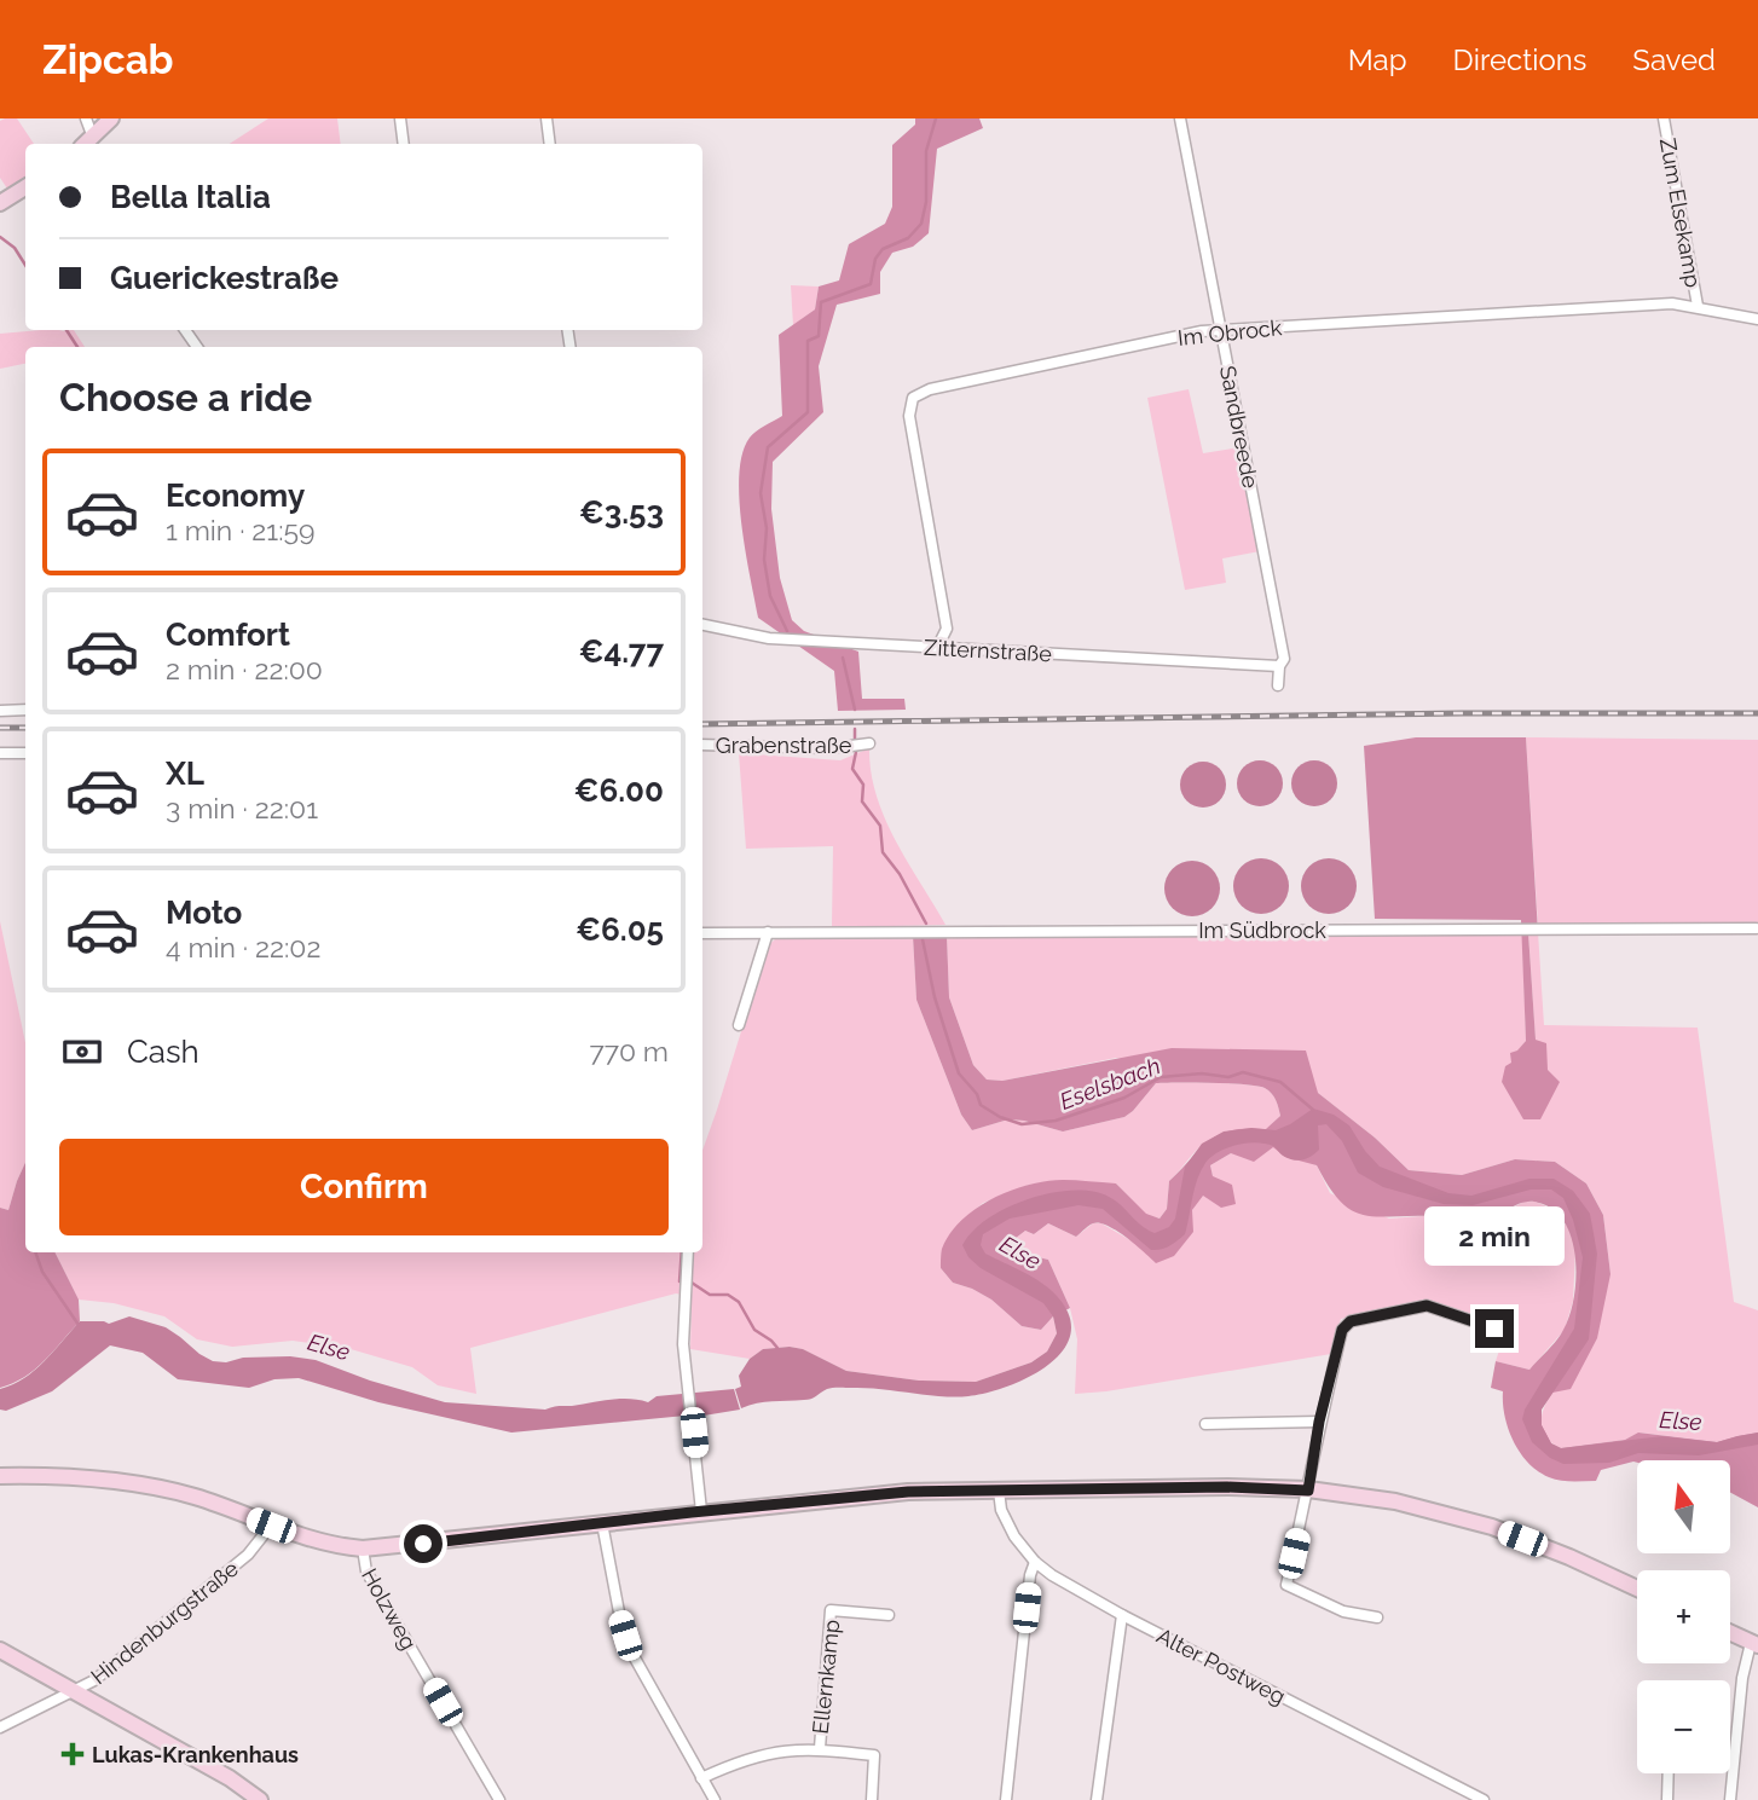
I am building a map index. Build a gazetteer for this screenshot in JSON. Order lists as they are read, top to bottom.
{
  "streets": {
    "street": [
      "Zum Elsekamp",
      "Im Obrock",
      "Sandbreede",
      "Zitternstraße",
      "Grabenstraße",
      "Im Südbrock",
      "Holzweg",
      "Hindenburgstraße",
      "Alter Postweg",
      "Ellernkamp"
    ]
  },
  "crossings": [
    ["Zum Elsekamp", "Im Obrock"],
    ["Im Obrock", "Sandbreede"],
    ["Im Obrock", "Zitternstraße"],
    ["Sandbreede", "Zitternstraße"]
  ],
  "water": ["Eselsbach", "Else"],
  "places": {
    "health": ["Lukas-Krankenhaus"]
  },
  "north": "top",
  "page": {
    "header": "Zipcab",
    "nav": ["Map", "Directions", "Saved"],
    "banner": ["Bella Italia", "Guerickestraße"],
    "heading": "Choose a ride",
    "list": [
      {
        "name": "Economy",
        "note": "1 min · 21:59",
        "value": "€3.53"
      },
      {
        "name": "Comfort",
        "note": "2 min · 22:00",
        "value": "€4.77"
      },
      {
        "name": "XL",
        "note": "3 min · 22:01",
        "value": "€6.00"
      },
      {
        "name": "Moto",
        "note": "4 min · 22:02",
        "value": "€6.05"
      }
    ],
    "pay": ["Cash", "770 m"],
    "buttons": "Confirm",
    "bubble": "2 min",
    "map_buttons": ["+", "−"]
  }
}
